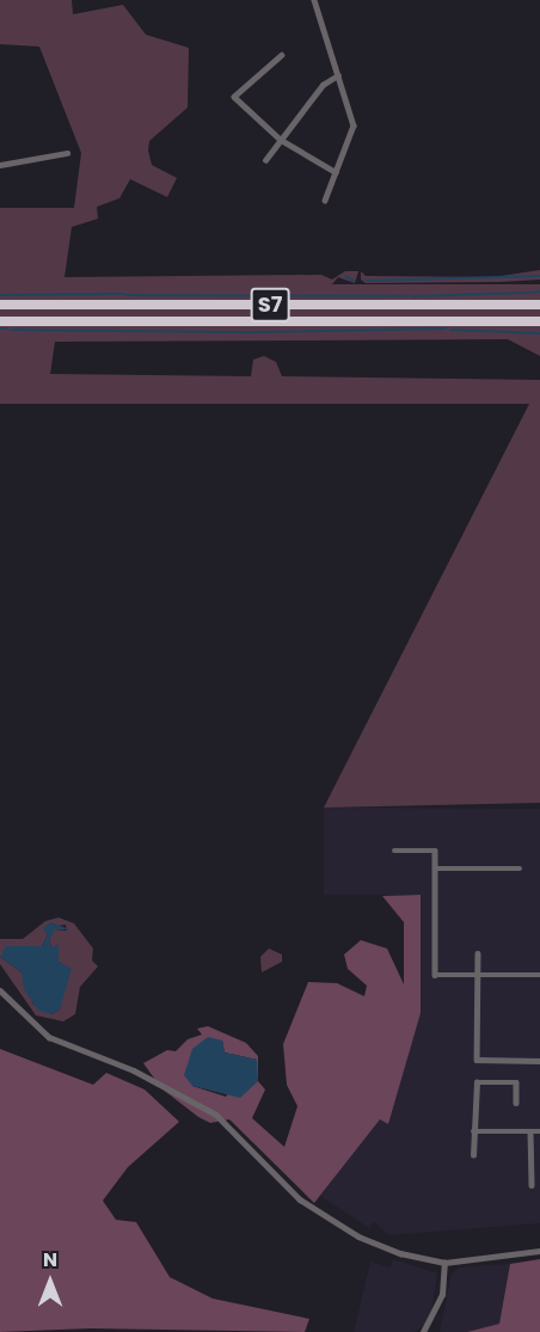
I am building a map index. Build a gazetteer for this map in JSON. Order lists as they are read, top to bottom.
{
  "streets": {
    "highway": ["S7"]
  },
  "north": "top"
}
